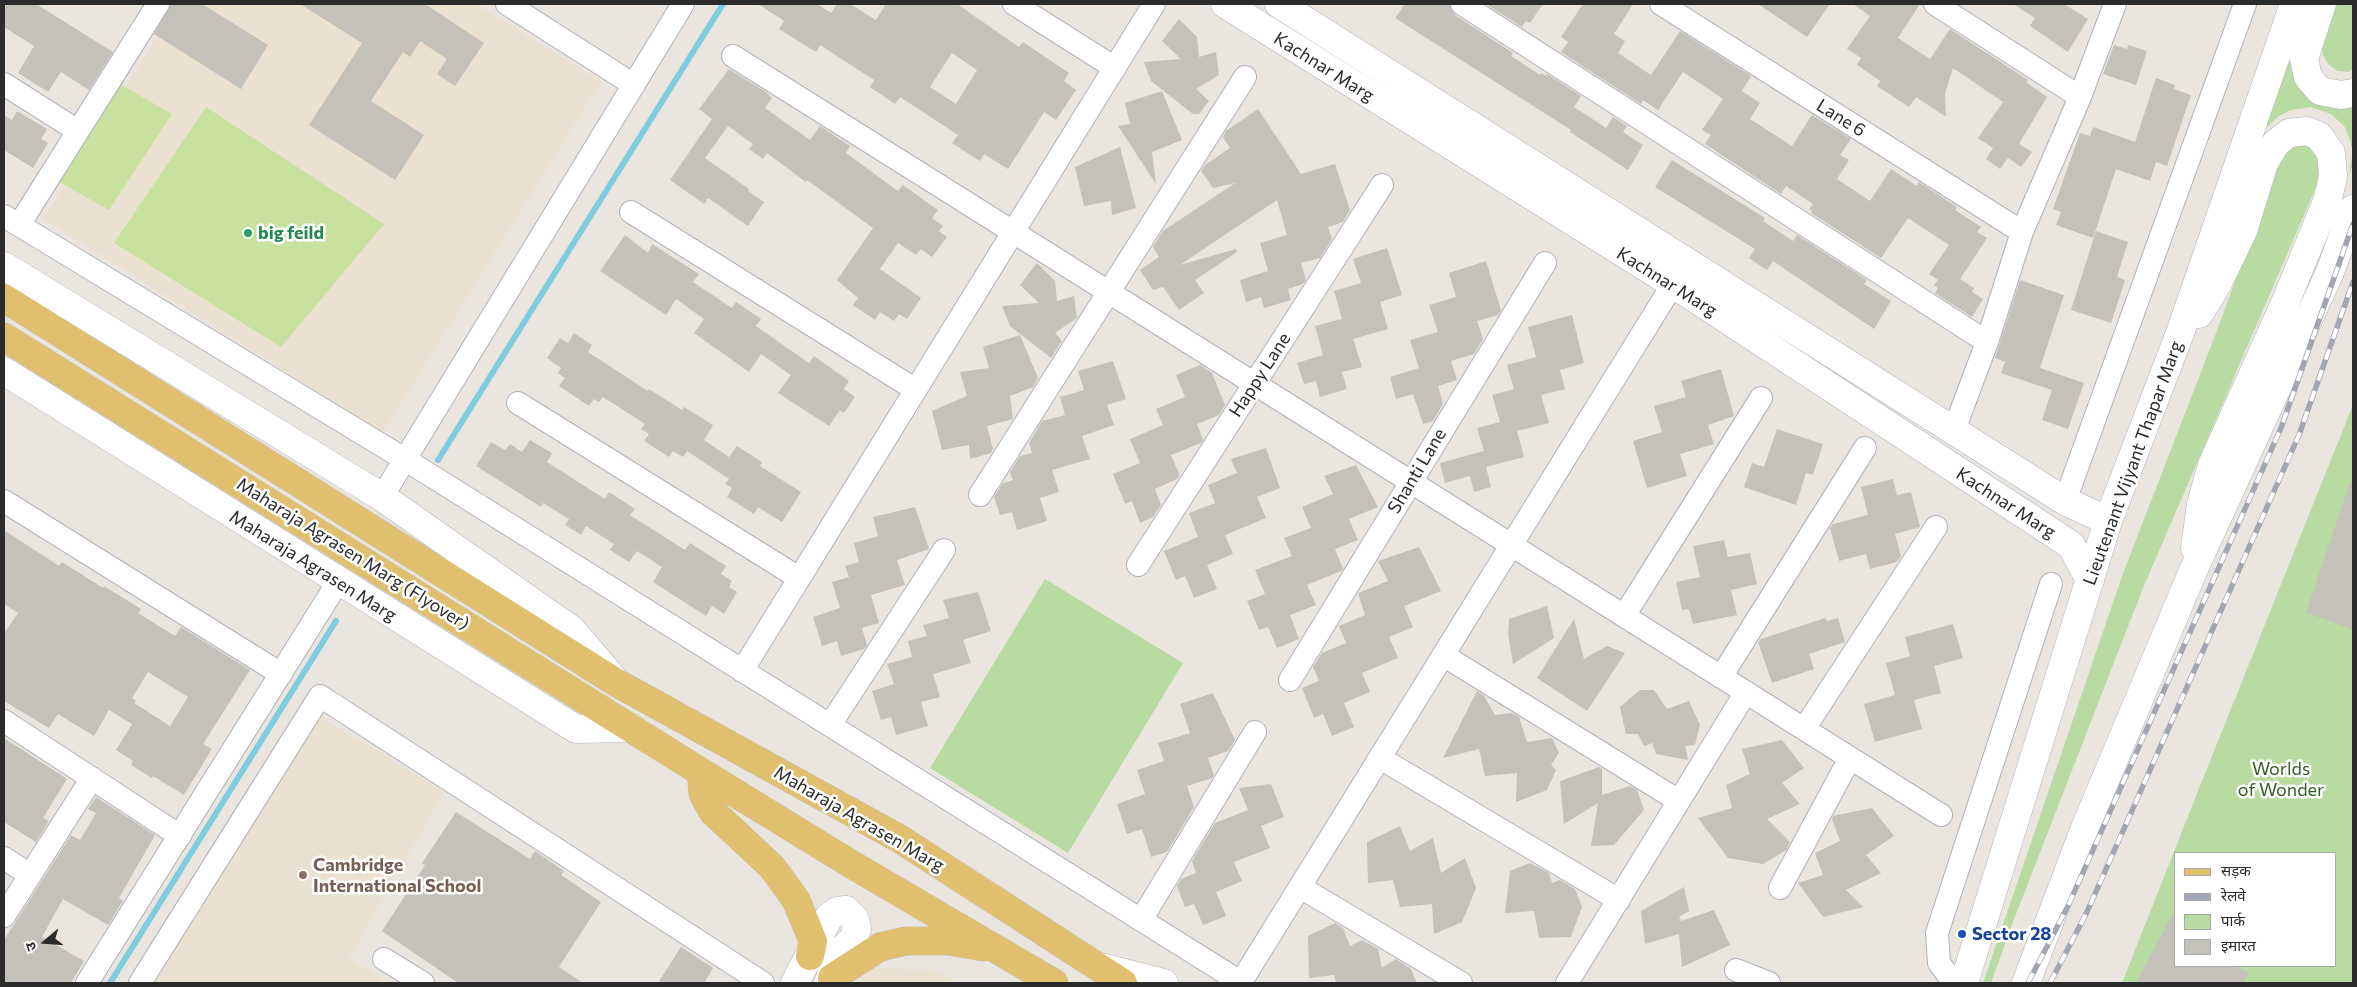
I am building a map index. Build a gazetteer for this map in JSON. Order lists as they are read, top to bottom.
{
  "streets": {
    "main road": [
      "Kachnar Marg",
      "Lieutenant Vijyant Thapar Marg",
      "Maharaja Agrasen Marg (Flyover)",
      "Maharaja Agrasen Marg"
    ],
    "street": ["Lane 6", "Happy Lane", "Shanti Lane"]
  },
  "crossings": [
    ["Kachnar Marg", "Lieutenant Vijyant Thapar Marg"],
    ["Maharaja Agrasen Marg (Flyover)", "Maharaja Agrasen Marg"]
  ],
  "parks": ["Worlds of Wonder"],
  "places": ["big feild", "Cambridge International School", "Sector 28"],
  "legend": [
    "सड़क",
    "रेलवे",
    "पार्क",
    "इमारत"
  ],
  "north": "left"
}
